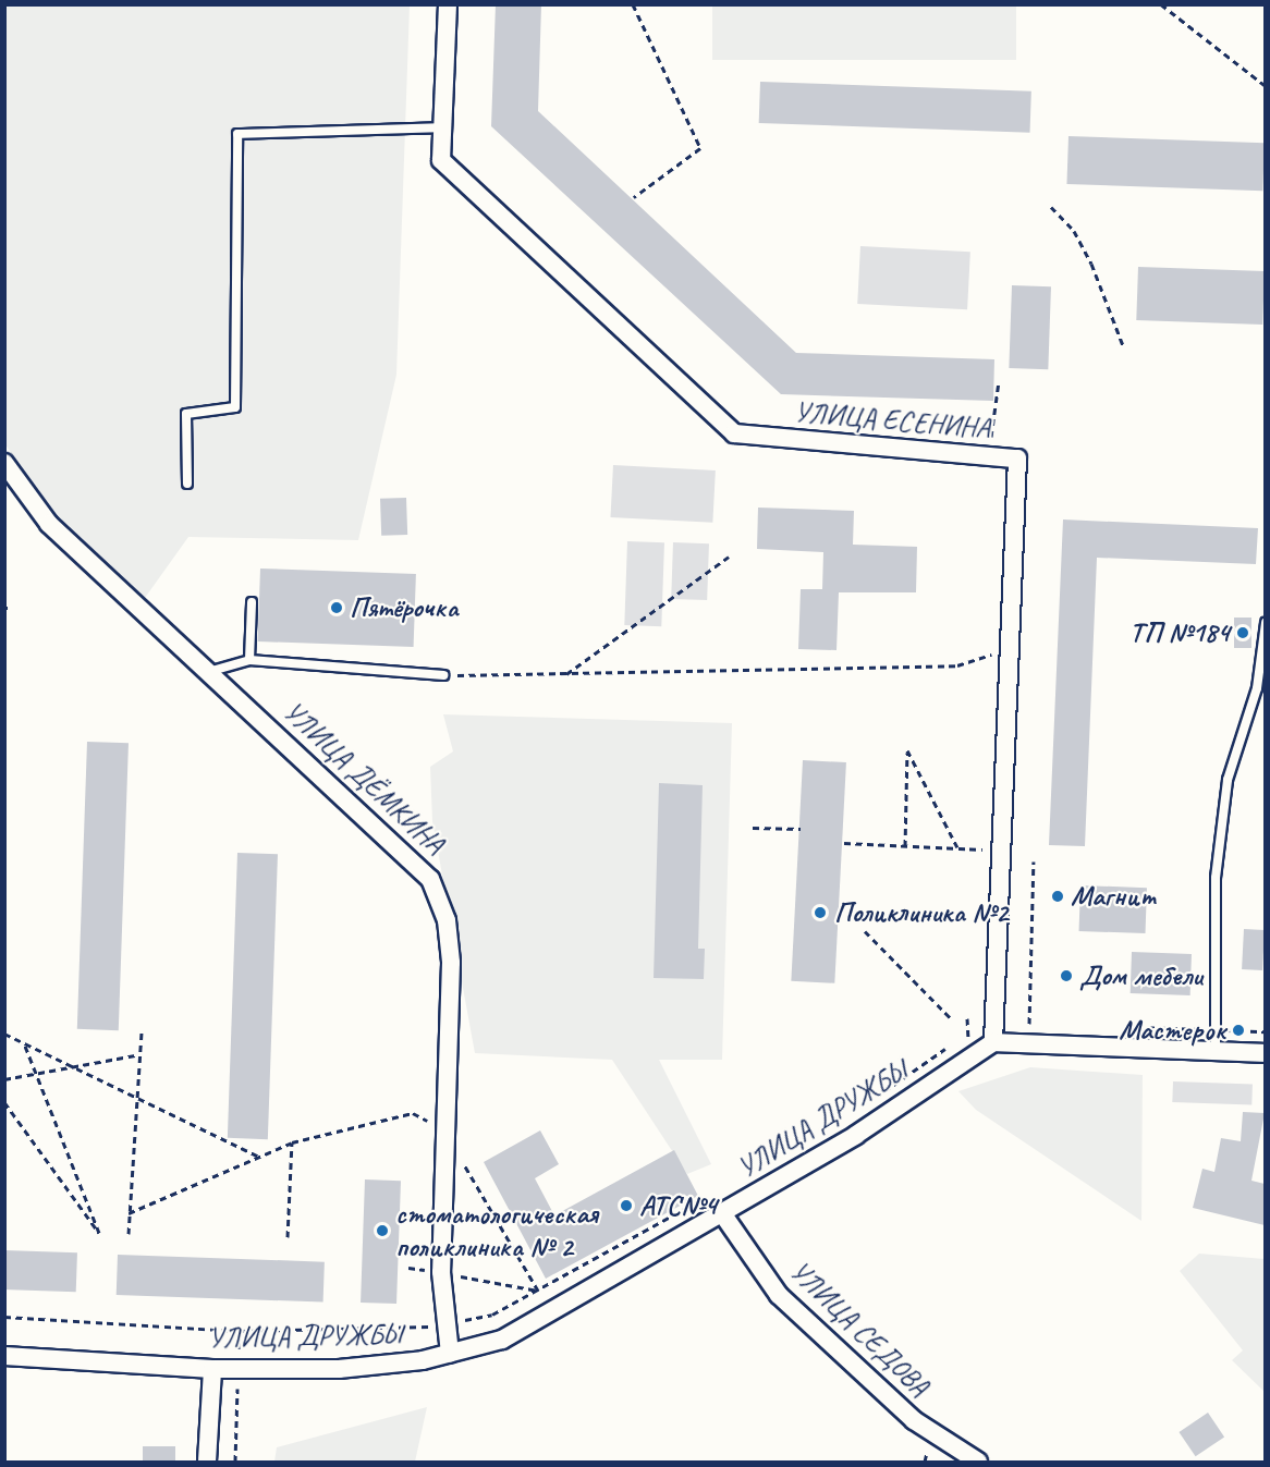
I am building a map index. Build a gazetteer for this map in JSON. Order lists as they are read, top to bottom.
{
  "streets": {
    "street": [
      "УЛИЦА ЕСЕНИНА",
      "УЛИЦА ДЁМКИНА",
      "УЛИЦА ДРУЖБЫ",
      "УЛИЦА СЕДОВА"
    ]
  },
  "crossings": [
    ["УЛИЦА ЕСЕНИНА", "УЛИЦА ДРУЖБЫ"],
    ["УЛИЦА ДЁМКИНА", "УЛИЦА ДРУЖБЫ"],
    ["УЛИЦА ДРУЖБЫ", "УЛИЦА СЕДОВА"]
  ],
  "places": [
    "Пятёрочка",
    "ТП №184",
    "Магнит",
    "Поликлиника №2",
    "Дом мебели",
    "Мастерок",
    "АТС№4",
    "стоматологическая поликлиника № 2"
  ]
}
